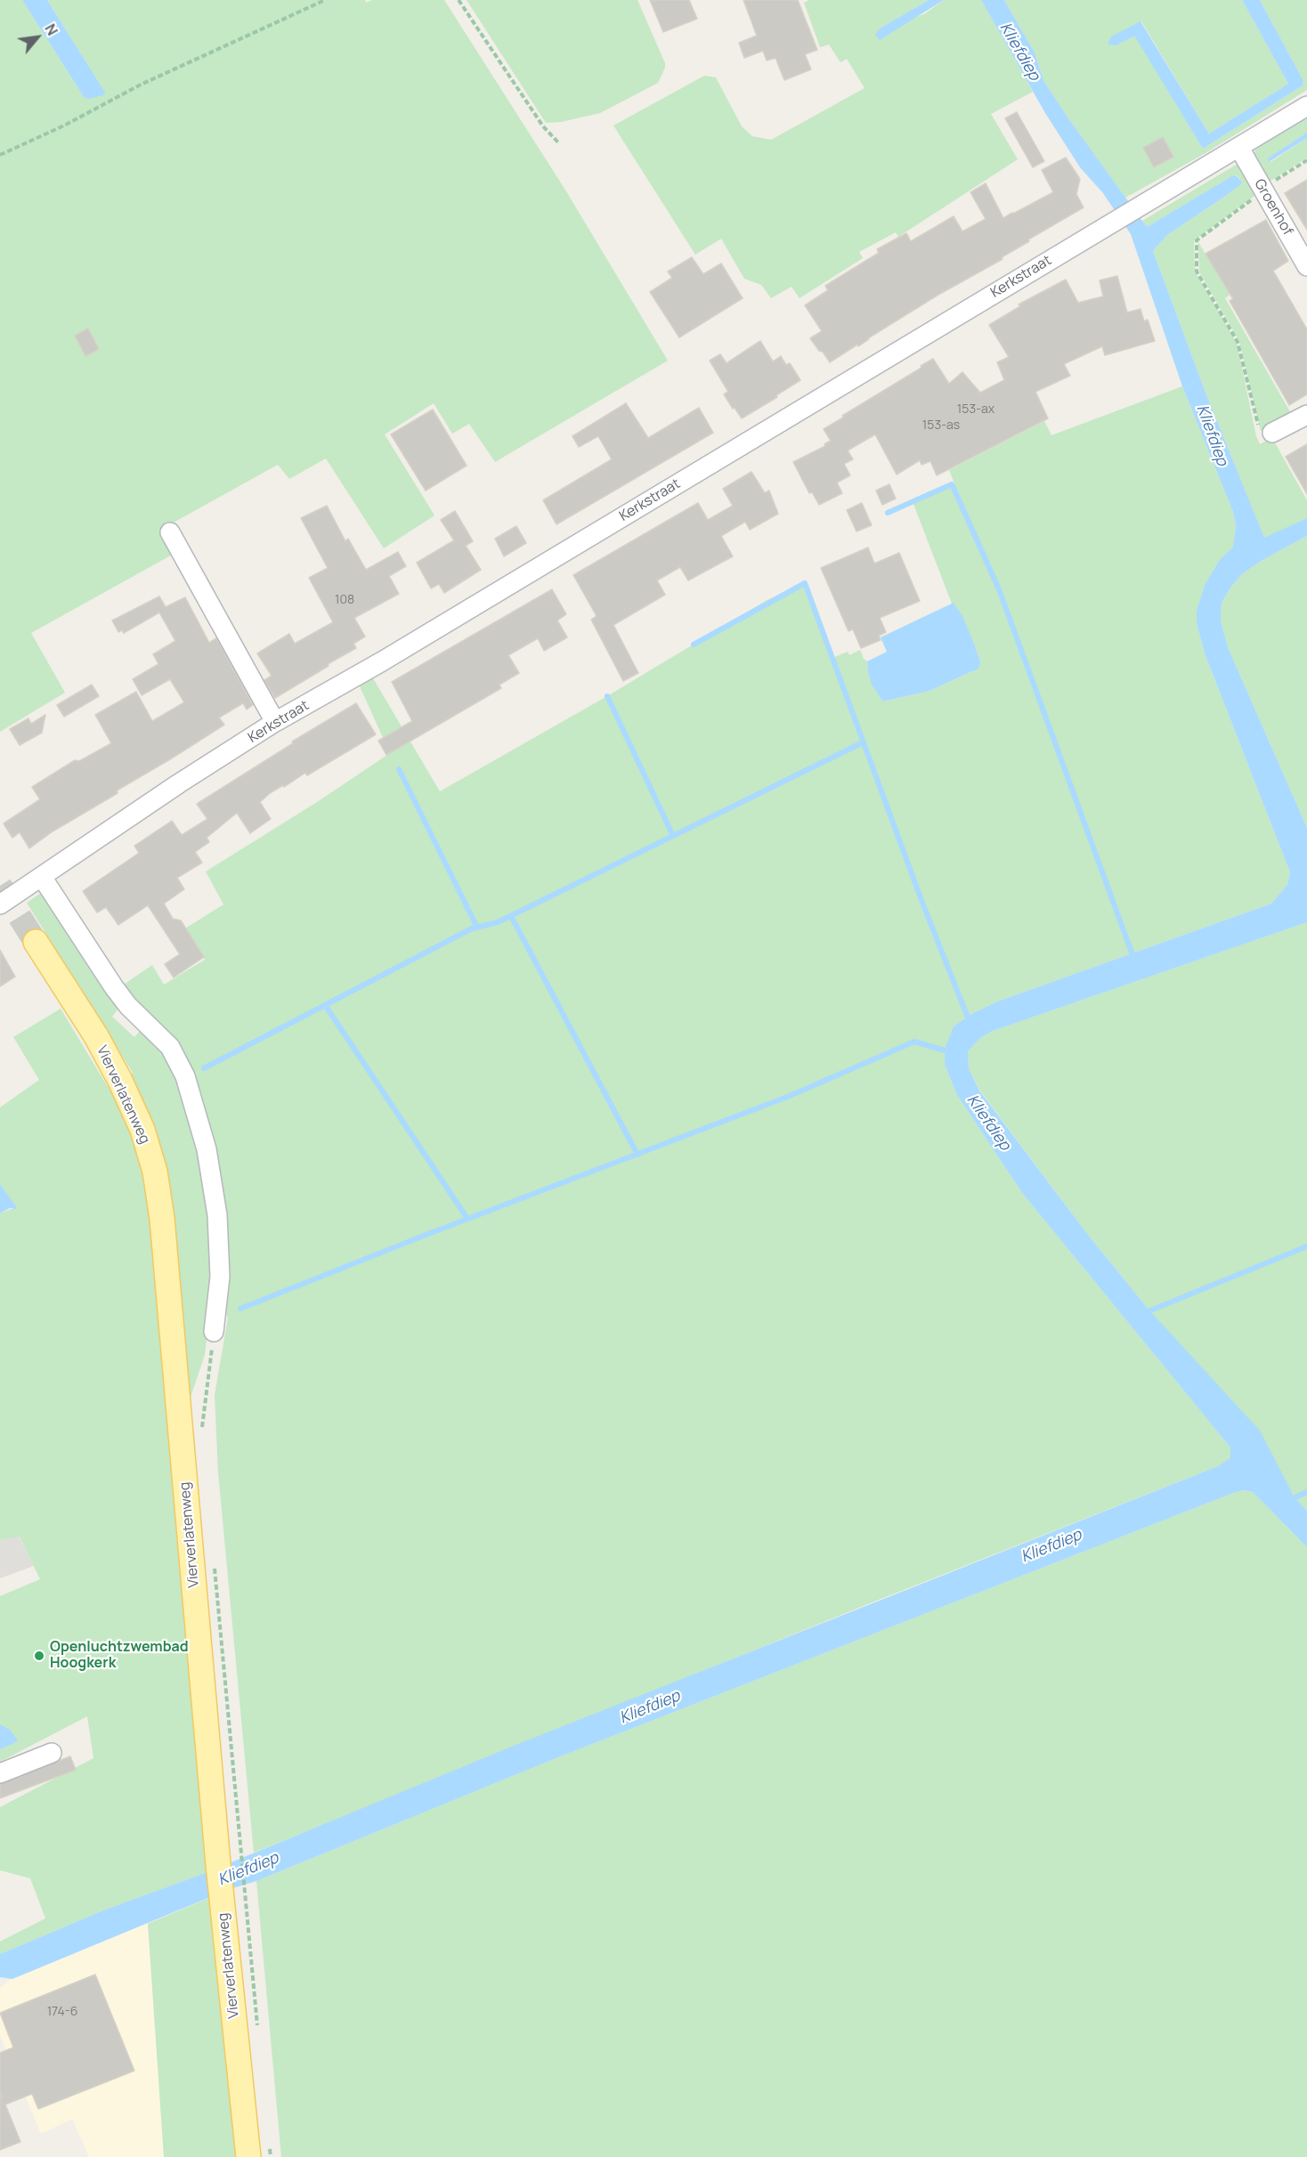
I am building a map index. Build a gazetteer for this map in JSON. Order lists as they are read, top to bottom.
{
  "streets": {
    "main road": ["Vierverlatenweg"],
    "street": ["Groenhof", "Kerkstraat"]
  },
  "crossings": [
    ["Groenhof", "Kerkstraat"]
  ],
  "water": ["Kliefdiep"],
  "places": ["Openluchtzwembad Hoogkerk"],
  "house_numbers": [
    "153-ax",
    "153-as",
    "108",
    "174-6"
  ],
  "north": "top right"
}
